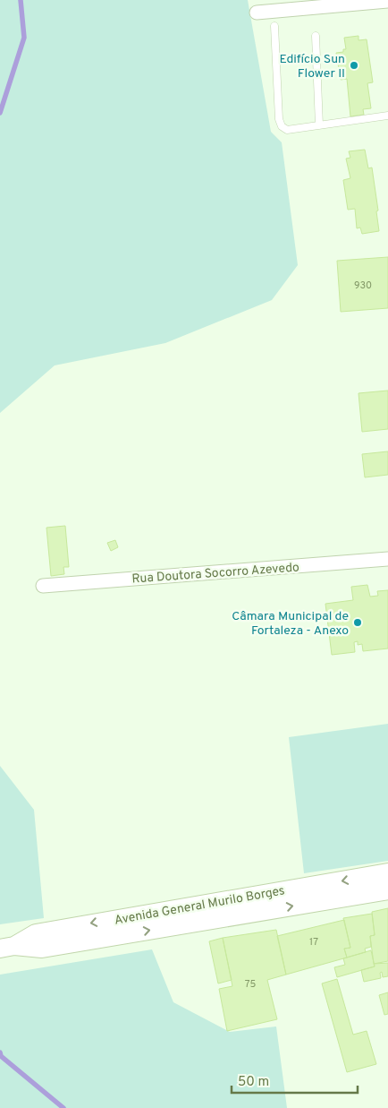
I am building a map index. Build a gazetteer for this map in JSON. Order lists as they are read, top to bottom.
{
  "streets": {
    "main road": ["Avenida General Murilo Borges"],
    "street": ["Rua Doutora Socorro Azevedo"]
  },
  "places": ["Edifício Sun Flower II", "Câmara Municipal de Fortaleza - Anexo"],
  "house_numbers": ["930", "17", "75"],
  "scale_bar": "50 m"
}
